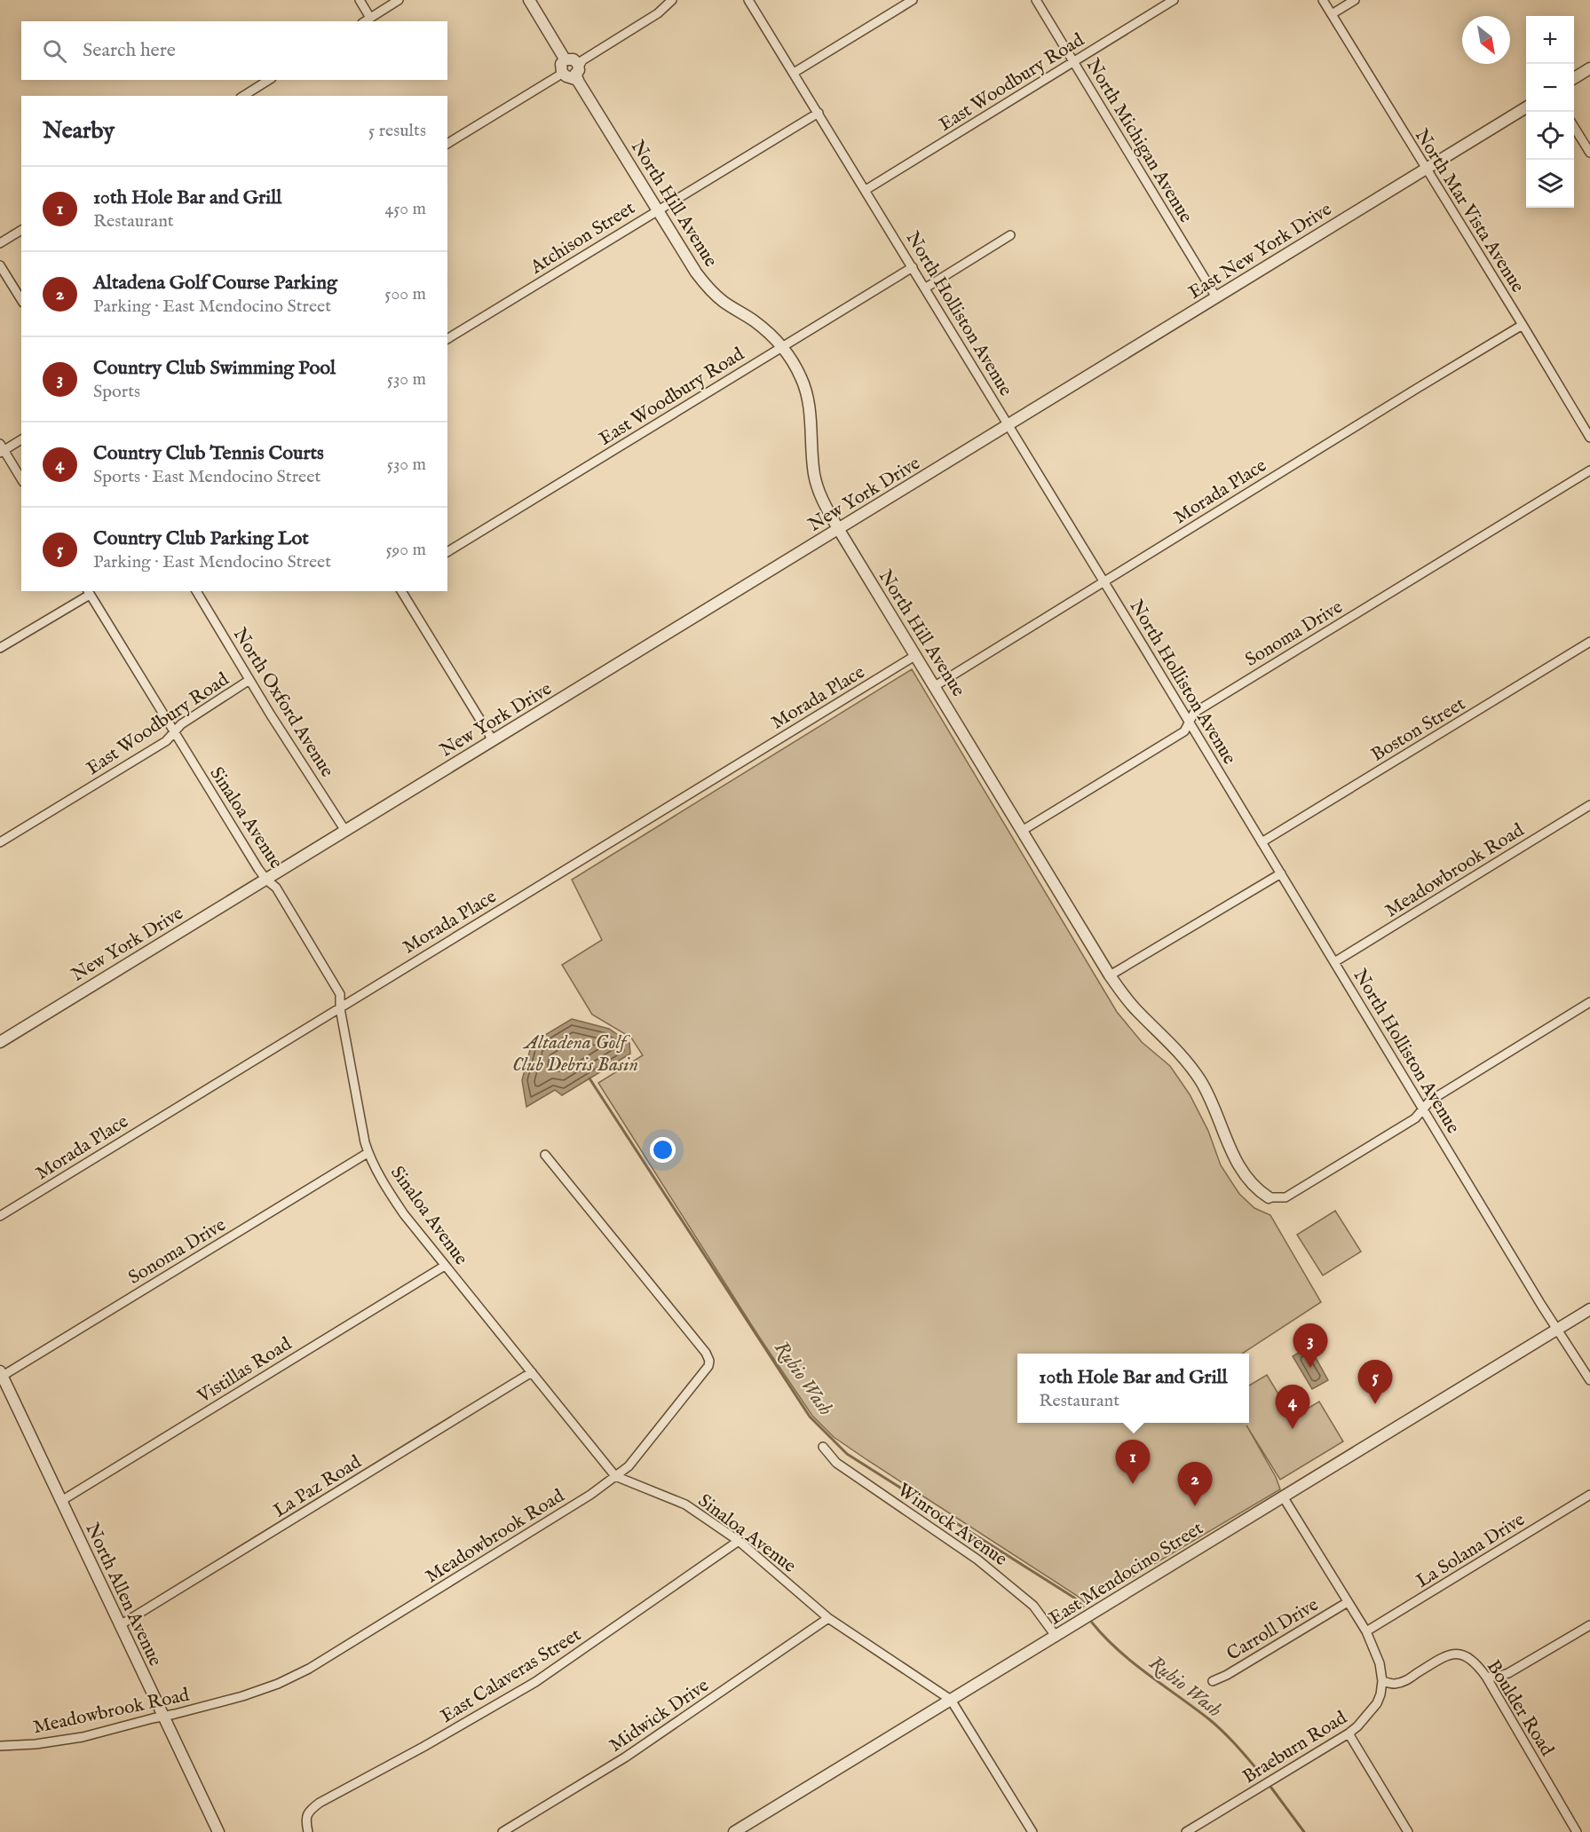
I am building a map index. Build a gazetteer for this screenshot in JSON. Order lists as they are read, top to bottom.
{
  "streets": {
    "street": [
      "East Woodbury Road",
      "North Michigan Avenue",
      "North Hill Avenue",
      "North Mar Vista Avenue",
      "Atchison Street",
      "East New York Drive",
      "North Holliston Avenue",
      "Morada Place",
      "New York Drive",
      "Sonoma Drive",
      "North Oxford Avenue",
      "Boston Street",
      "Sinaloa Avenue",
      "Meadowbrook Road",
      "Vistillas Road",
      "La Paz Road",
      "Winrock Avenue",
      "La Solana Drive",
      "East Mendocino Street",
      "North Allen Avenue",
      "Carroll Drive",
      "East Calaveras Street",
      "Boulder Road",
      "Midwick Drive",
      "Braeburn Road"
    ]
  },
  "crossings": [
    ["East Woodbury Road", "North Michigan Avenue"],
    ["East Woodbury Road", "North Hill Avenue"],
    ["East Woodbury Road", "North Holliston Avenue"],
    ["East Woodbury Road", "North Oxford Avenue"],
    ["East Woodbury Road", "Sinaloa Avenue"],
    ["North Michigan Avenue", "East New York Drive"],
    ["North Hill Avenue", "Atchison Street"],
    ["North Hill Avenue", "Morada Place"],
    ["North Hill Avenue", "New York Drive"],
    ["North Hill Avenue", "Sonoma Drive"],
    ["North Mar Vista Avenue", "East New York Drive"],
    ["North Mar Vista Avenue", "Morada Place"],
    ["Atchison Street", "North Holliston Avenue"],
    ["East New York Drive", "North Holliston Avenue"],
    ["East New York Drive", "New York Drive"],
    ["North Holliston Avenue", "Morada Place"],
    ["North Holliston Avenue", "New York Drive"],
    ["North Holliston Avenue", "Sonoma Drive"],
    ["North Holliston Avenue", "Boston Street"],
    ["North Holliston Avenue", "Meadowbrook Road"],
    ["North Holliston Avenue", "East Mendocino Street"],
    ["Morada Place", "Sinaloa Avenue"],
    ["New York Drive", "North Oxford Avenue"],
    ["New York Drive", "Sinaloa Avenue"],
    ["Sonoma Drive", "Sinaloa Avenue"],
    ["Sonoma Drive", "North Allen Avenue"],
    ["Sinaloa Avenue", "Meadowbrook Road"],
    ["Sinaloa Avenue", "Vistillas Road"],
    ["Sinaloa Avenue", "La Paz Road"],
    ["Sinaloa Avenue", "East Mendocino Street"],
    ["Sinaloa Avenue", "East Calaveras Street"],
    ["Sinaloa Avenue", "Midwick Drive"],
    ["Meadowbrook Road", "North Allen Avenue"],
    ["Vistillas Road", "North Allen Avenue"],
    ["La Paz Road", "North Allen Avenue"],
    ["Winrock Avenue", "East Mendocino Street"],
    ["Boulder Road", "Braeburn Road"]
  ],
  "water": ["Altadena Golf Club Debris Basin", "Rubio Wash"],
  "north": "bottom right",
  "page": {
    "map_buttons": ["+", "−"],
    "search": "Search here",
    "heading": ["Nearby", "5 results"],
    "list": [
      {
        "mark": "1",
        "name": "10th Hole Bar and Grill",
        "note": "Restaurant",
        "value": "450 m"
      },
      {
        "mark": "2",
        "name": "Altadena Golf Course Parking",
        "note": "Parking · East Mendocino Street",
        "value": "500 m"
      },
      {
        "mark": "3",
        "name": "Country Club Swimming Pool",
        "note": "Sports",
        "value": "530 m"
      },
      {
        "mark": "4",
        "name": "Country Club Tennis Courts",
        "note": "Sports · East Mendocino Street",
        "value": "530 m"
      },
      {
        "mark": "5",
        "name": "Country Club Parking Lot",
        "note": "Parking · East Mendocino Street",
        "value": "590 m"
      }
    ],
    "pins": [
      "3",
      "5",
      "4",
      "1",
      "2"
    ],
    "popup": ["10th Hole Bar and Grill", "Restaurant"]
  }
}
